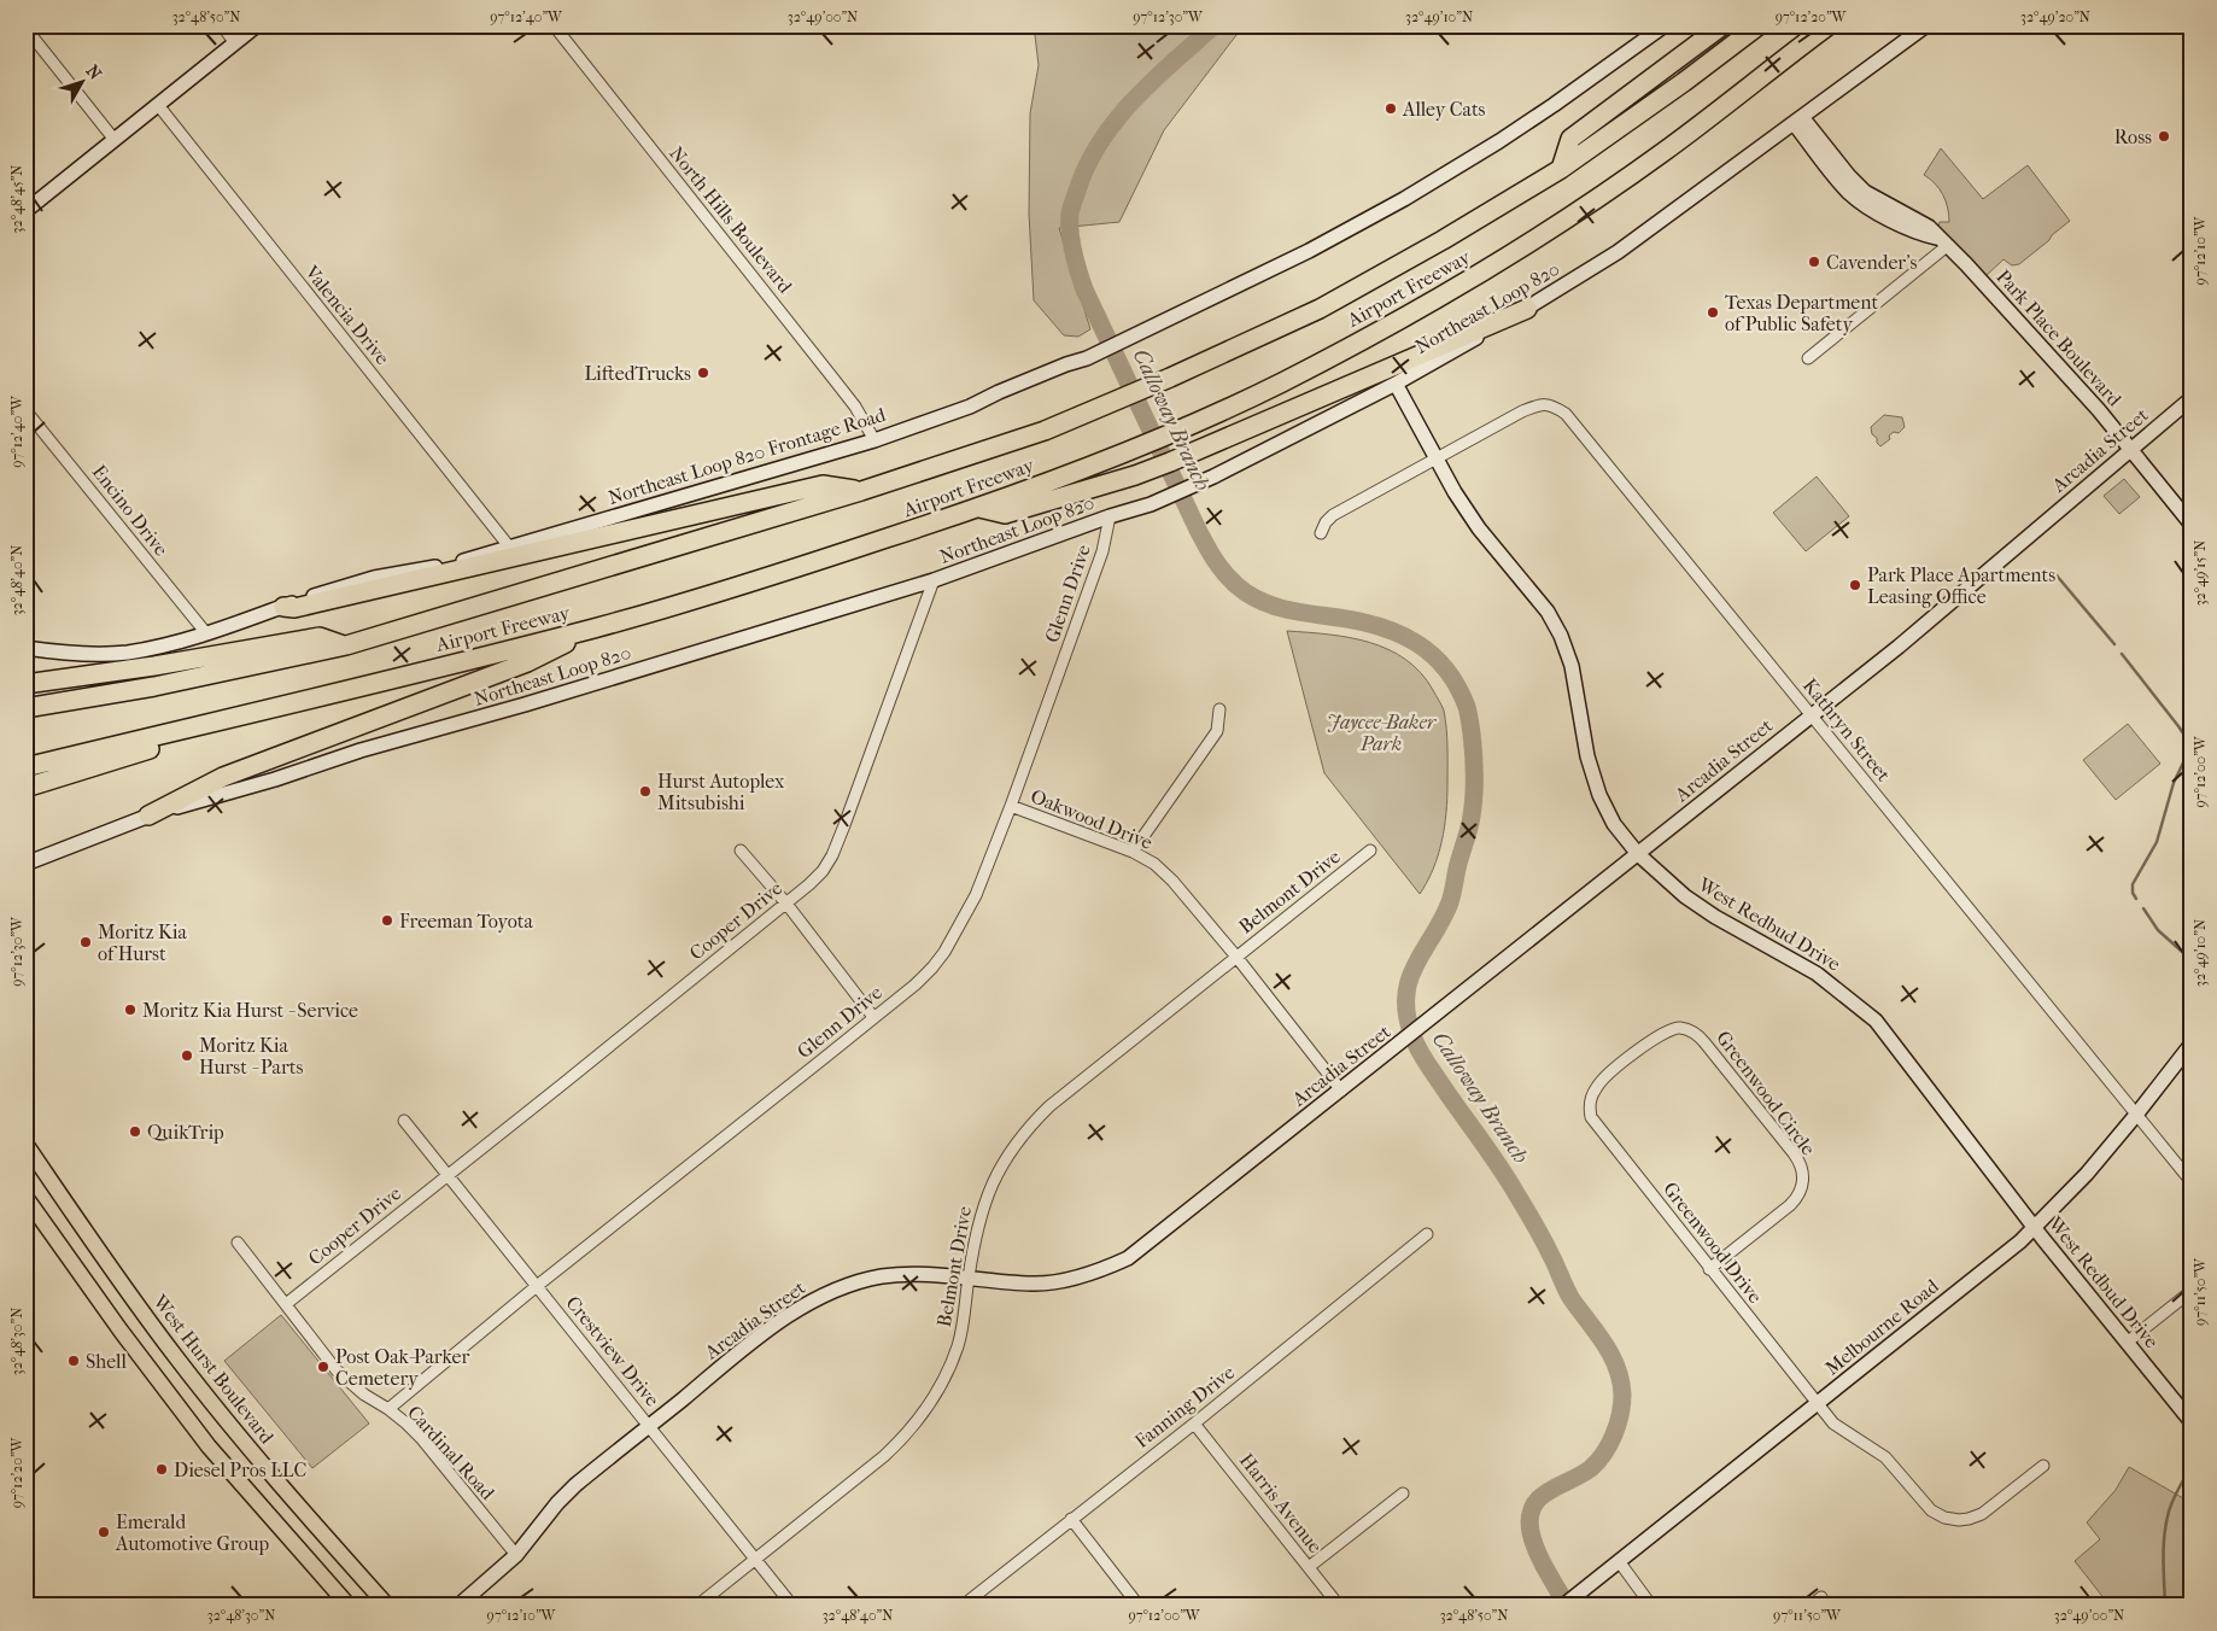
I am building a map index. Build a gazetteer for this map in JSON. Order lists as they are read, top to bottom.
{
  "streets": {
    "highway": ["Airport Freeway"],
    "main road": ["West Hurst Boulevard"],
    "street": [
      "North Hills Boulevard",
      "Northeast Loop 820",
      "Valencia Drive",
      "Park Place Boulevard",
      "Arcadia Street",
      "Northeast Loop 820 Frontage Road",
      "Encino Drive",
      "Glenn Drive",
      "Kathryn Street",
      "Oakwood Drive",
      "Belmont Drive",
      "Cooper Drive",
      "West Redbud Drive",
      "Greenwood Circle",
      "Greenwood Drive",
      "Melbourne Road",
      "Crestview Drive",
      "Fanning Drive",
      "Cardinal Road",
      "Harris Avenue"
    ]
  },
  "crossings": [
    ["North Hills Boulevard", "Northeast Loop 820 Frontage Road"],
    ["Northeast Loop 820", "Park Place Boulevard"],
    ["Northeast Loop 820", "Glenn Drive"],
    ["Northeast Loop 820", "Cooper Drive"],
    ["Northeast Loop 820", "West Redbud Drive"],
    ["Valencia Drive", "Northeast Loop 820 Frontage Road"],
    ["Park Place Boulevard", "Arcadia Street"],
    ["Arcadia Street", "Kathryn Street"],
    ["Arcadia Street", "Oakwood Drive"],
    ["Arcadia Street", "Belmont Drive"],
    ["Arcadia Street", "West Redbud Drive"],
    ["Arcadia Street", "Crestview Drive"],
    ["Arcadia Street", "Cardinal Road"],
    ["Northeast Loop 820 Frontage Road", "Encino Drive"],
    ["Glenn Drive", "Oakwood Drive"],
    ["Glenn Drive", "Crestview Drive"],
    ["Glenn Drive", "Cardinal Road"],
    ["Kathryn Street", "West Redbud Drive"],
    ["Kathryn Street", "Melbourne Road"],
    ["Oakwood Drive", "Belmont Drive"],
    ["Belmont Drive", "Crestview Drive"],
    ["Cooper Drive", "Crestview Drive"],
    ["Cooper Drive", "Cardinal Road"],
    ["West Redbud Drive", "Melbourne Road"],
    ["Greenwood Circle", "Greenwood Drive"],
    ["Greenwood Drive", "Melbourne Road"],
    ["Fanning Drive", "Harris Avenue"]
  ],
  "water": ["Calloway Branch"],
  "parks": ["Jaycee-Baker Park"],
  "places": [
    "Alley Cats",
    "Ross",
    "Cavender's",
    "Texas Department of Public Safety",
    "LiftedTrucks",
    "Park Place Apartments Leasing Office",
    "Hurst Autoplex Mitsubishi",
    "Freeman Toyota",
    "Moritz Kia of Hurst",
    "Moritz Kia Hurst - Service",
    "Moritz Kia Hurst - Parts",
    "QuikTrip",
    "Shell",
    "Post Oak-Parker Cemetery",
    "Diesel Pros LLC",
    "Emerald Automotive Group"
  ],
  "north": "top right",
  "coordinates": [
    "32°48'50\"N",
    "97°12'40\"W",
    "32°49'00\"N",
    "97°12'30\"W",
    "32°49'10\"N",
    "97°12'20\"W",
    "32°49'20\"N",
    "32°48'45\"N",
    "97°12'10\"W",
    "32°49'15\"N",
    "32°48'40\"N",
    "97°12'00\"W",
    "97°11'50\"W",
    "32°48'30\"N"
  ]
}
